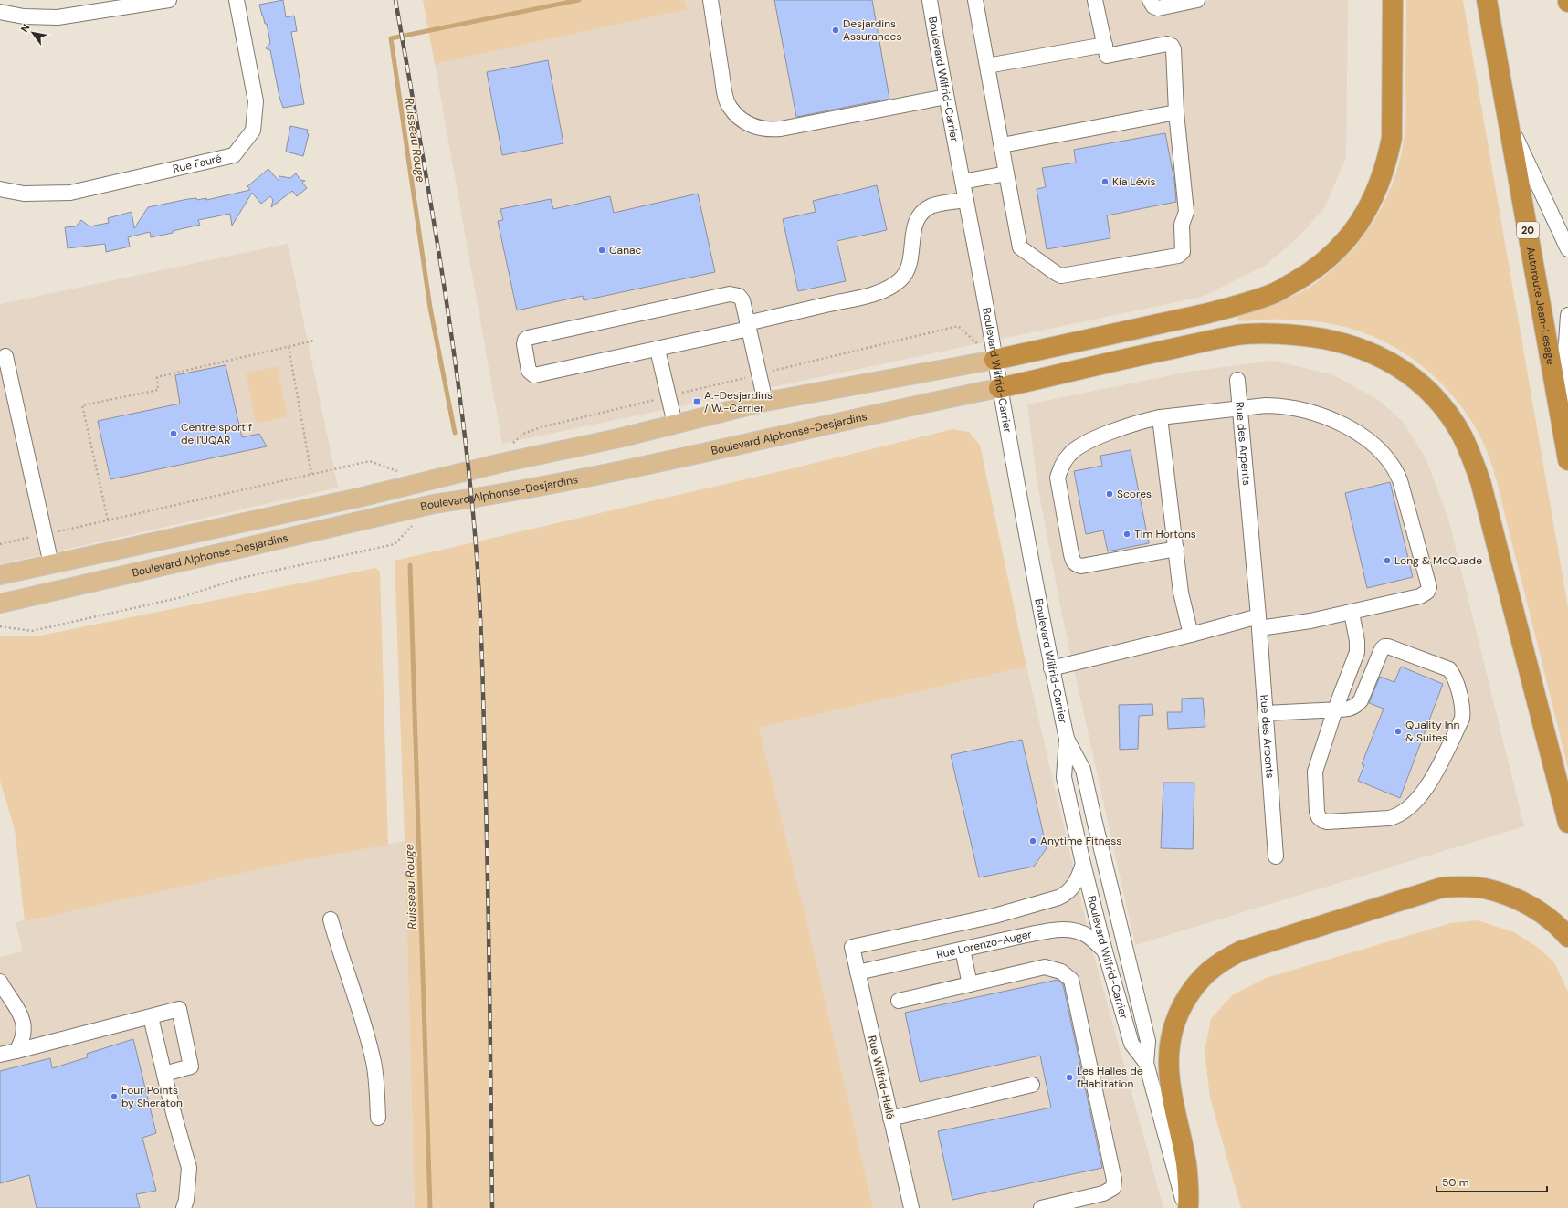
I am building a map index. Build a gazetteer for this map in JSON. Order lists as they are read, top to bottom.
{
  "streets": {
    "highway": ["20", "Autoroute Jean-Lesage"],
    "main road": ["Boulevard Alphonse-Desjardins"],
    "street": [
      "Boulevard Wilfrid-Carrier",
      "Rue Fauré",
      "Rue des Arpents",
      "Rue Lorenzo-Auger",
      "Rue Wilfrid-Hallé"
    ]
  },
  "crossings": [
    ["Boulevard Wilfrid-Carrier", "Boulevard Alphonse-Desjardins"],
    ["Boulevard Wilfrid-Carrier", "Rue Lorenzo-Auger"],
    ["Boulevard Wilfrid-Carrier", "Rue Wilfrid-Hallé"],
    ["Rue Lorenzo-Auger", "Rue Wilfrid-Hallé"]
  ],
  "water": ["Ruisseau Rouge"],
  "places": {
    "other": [
      "Desjardins Assurances",
      "Kia Lévis",
      "Canac",
      "Centre sportif de l'UQAR",
      "Scores",
      "Tim Hortons",
      "Long & McQuade",
      "Quality Inn & Suites",
      "Anytime Fitness",
      "Les Halles de l'Habitation",
      "Four Points by Sheraton"
    ],
    "transit": ["A.-Desjardins / W.-Carrier"]
  },
  "scale_bar": "50 m",
  "north": "top left"
}
